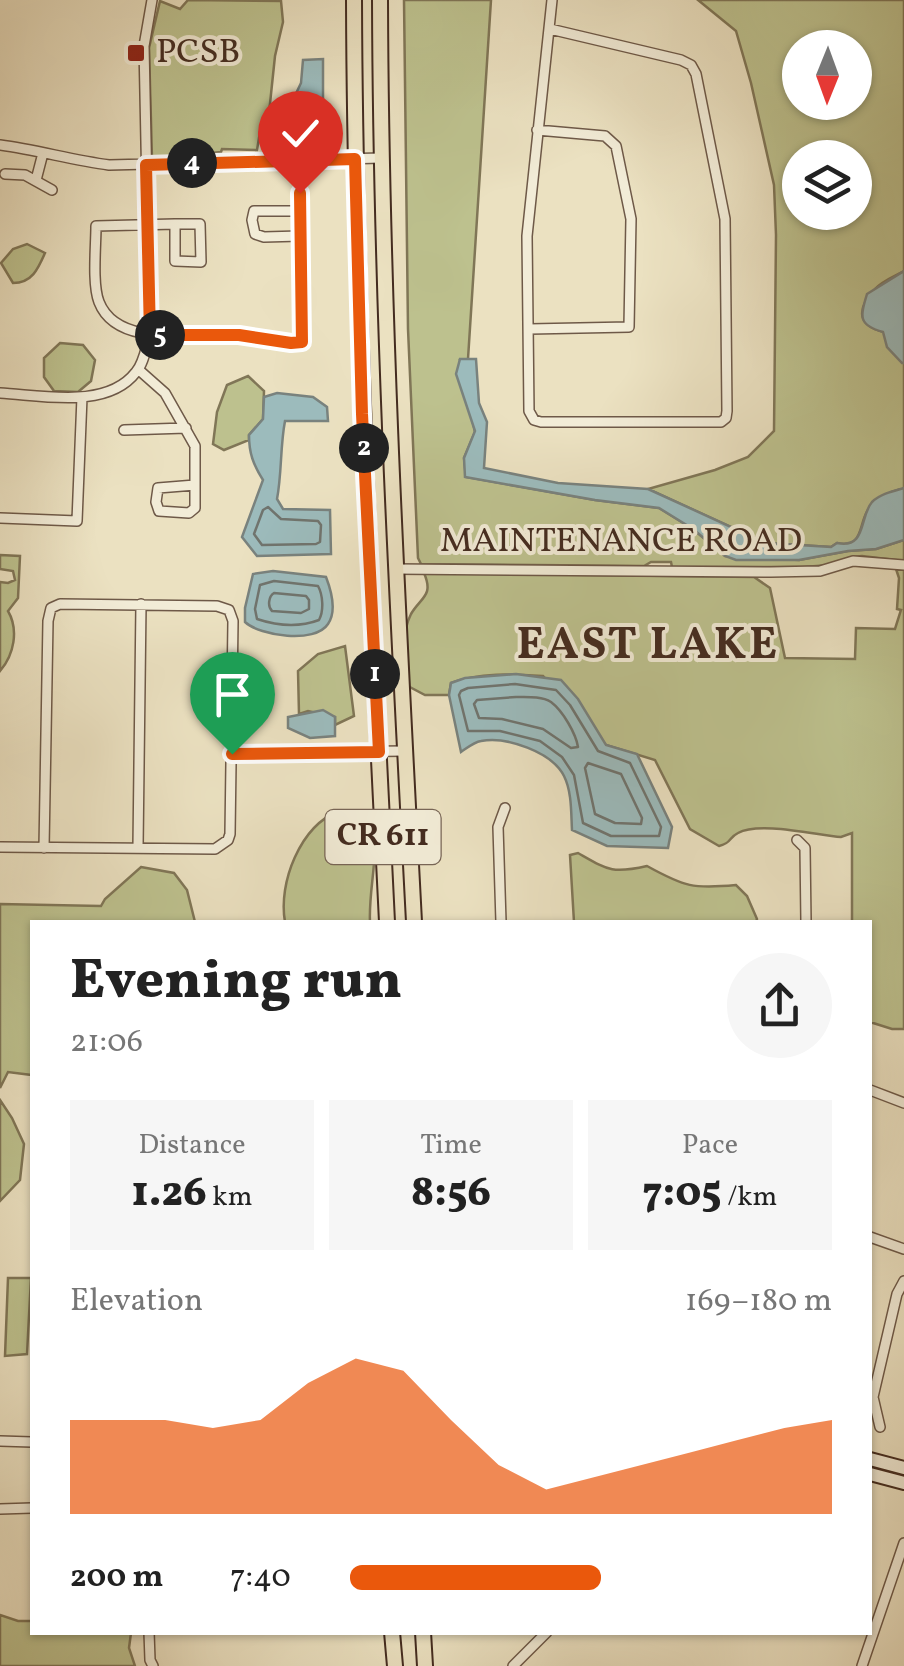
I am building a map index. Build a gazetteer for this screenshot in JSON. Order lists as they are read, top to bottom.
{
  "streets": {
    "main road": ["CR 611"],
    "street": ["MAINTENANCE ROAD"]
  },
  "crossings": [
    ["MAINTENANCE ROAD", "CR 611"]
  ],
  "districts": ["EAST LAKE"],
  "places": {
    "transit": ["PCSB"]
  },
  "north": "bottom",
  "page": {
    "pins": [
      "4",
      "5",
      "2",
      "1"
    ],
    "heading": ["Evening run", "21:06"],
    "stats": [
      ["Distance", "1.26 km"],
      ["Time", "8:56"],
      ["Pace", "7:05 /km"]
    ],
    "chart": ["Elevation", "169–180 m"],
    "list": [
      {
        "name": "200 m",
        "note": "7:40"
      }
    ]
  }
}
